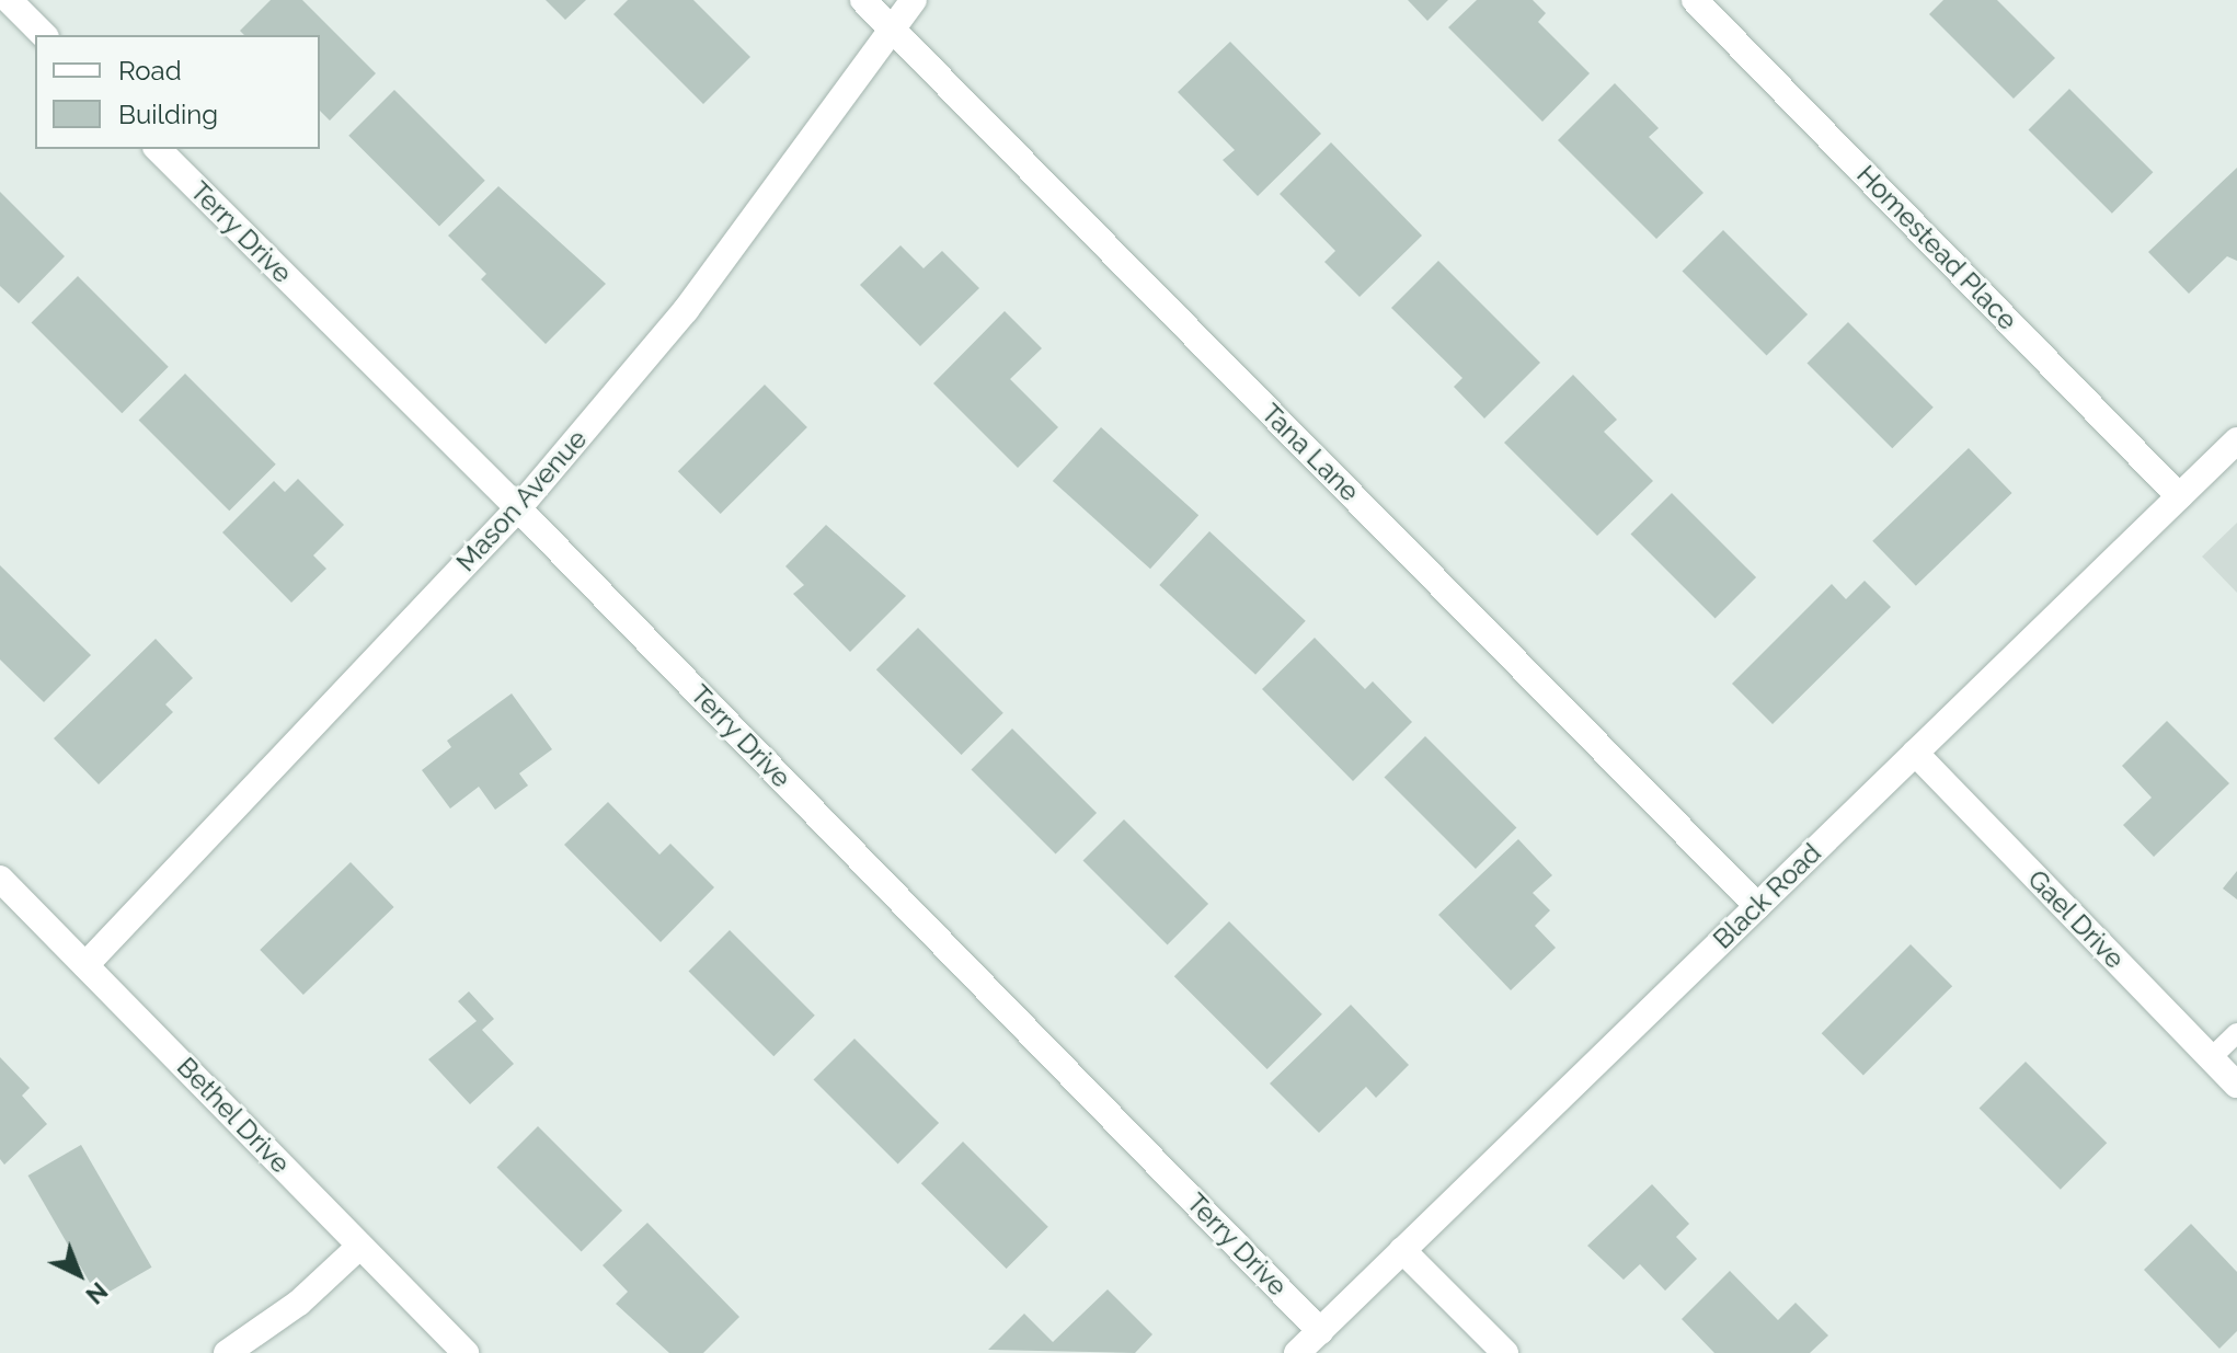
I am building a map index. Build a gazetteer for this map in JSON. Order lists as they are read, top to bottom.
{
  "streets": {
    "street": [
      "Terry Drive",
      "Homestead Place",
      "Tana Lane",
      "Mason Avenue",
      "Black Road",
      "Gael Drive",
      "Bethel Drive"
    ]
  },
  "crossings": [
    ["Terry Drive", "Mason Avenue"],
    ["Terry Drive", "Black Road"],
    ["Homestead Place", "Black Road"],
    ["Tana Lane", "Mason Avenue"],
    ["Tana Lane", "Black Road"],
    ["Mason Avenue", "Bethel Drive"],
    ["Black Road", "Gael Drive"]
  ],
  "legend": ["Road", "Building"],
  "north": "bottom right"
}
